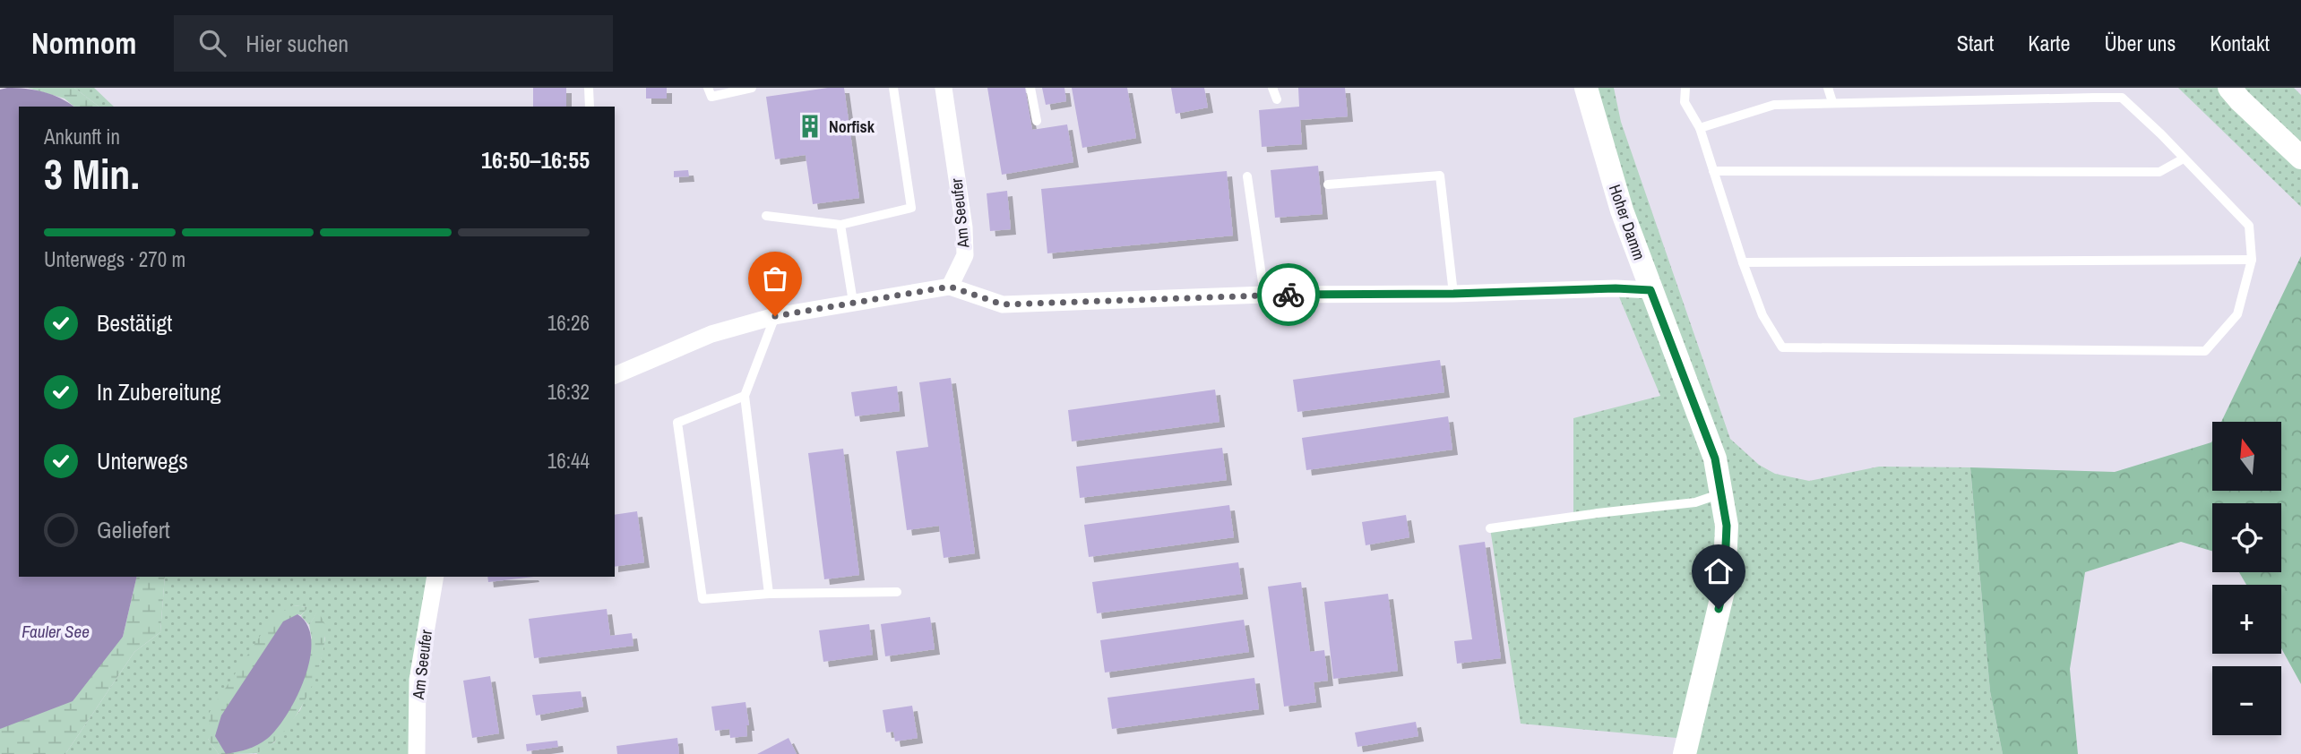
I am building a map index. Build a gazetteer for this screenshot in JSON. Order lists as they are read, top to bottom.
{
  "streets": {
    "main road": ["Hoher Damm"],
    "street": ["Am Seeufer"]
  },
  "water": ["Fauler See"],
  "places": {
    "building": ["Norfisk"]
  },
  "north": "top",
  "page": {
    "header": "Nomnom",
    "search": "Hier suchen",
    "nav": [
      "Start",
      "Karte",
      "Über uns",
      "Kontakt"
    ],
    "heading": ["3 Min.", "Ankunft in", "16:50–16:55"],
    "bar": "Unterwegs · 270 m",
    "list": [
      ["Bestätigt", "16:26"],
      ["In Zubereitung", "16:32"],
      ["Unterwegs", "16:44"],
      "Geliefert"
    ],
    "map_buttons": ["+", "−"]
  }
}
